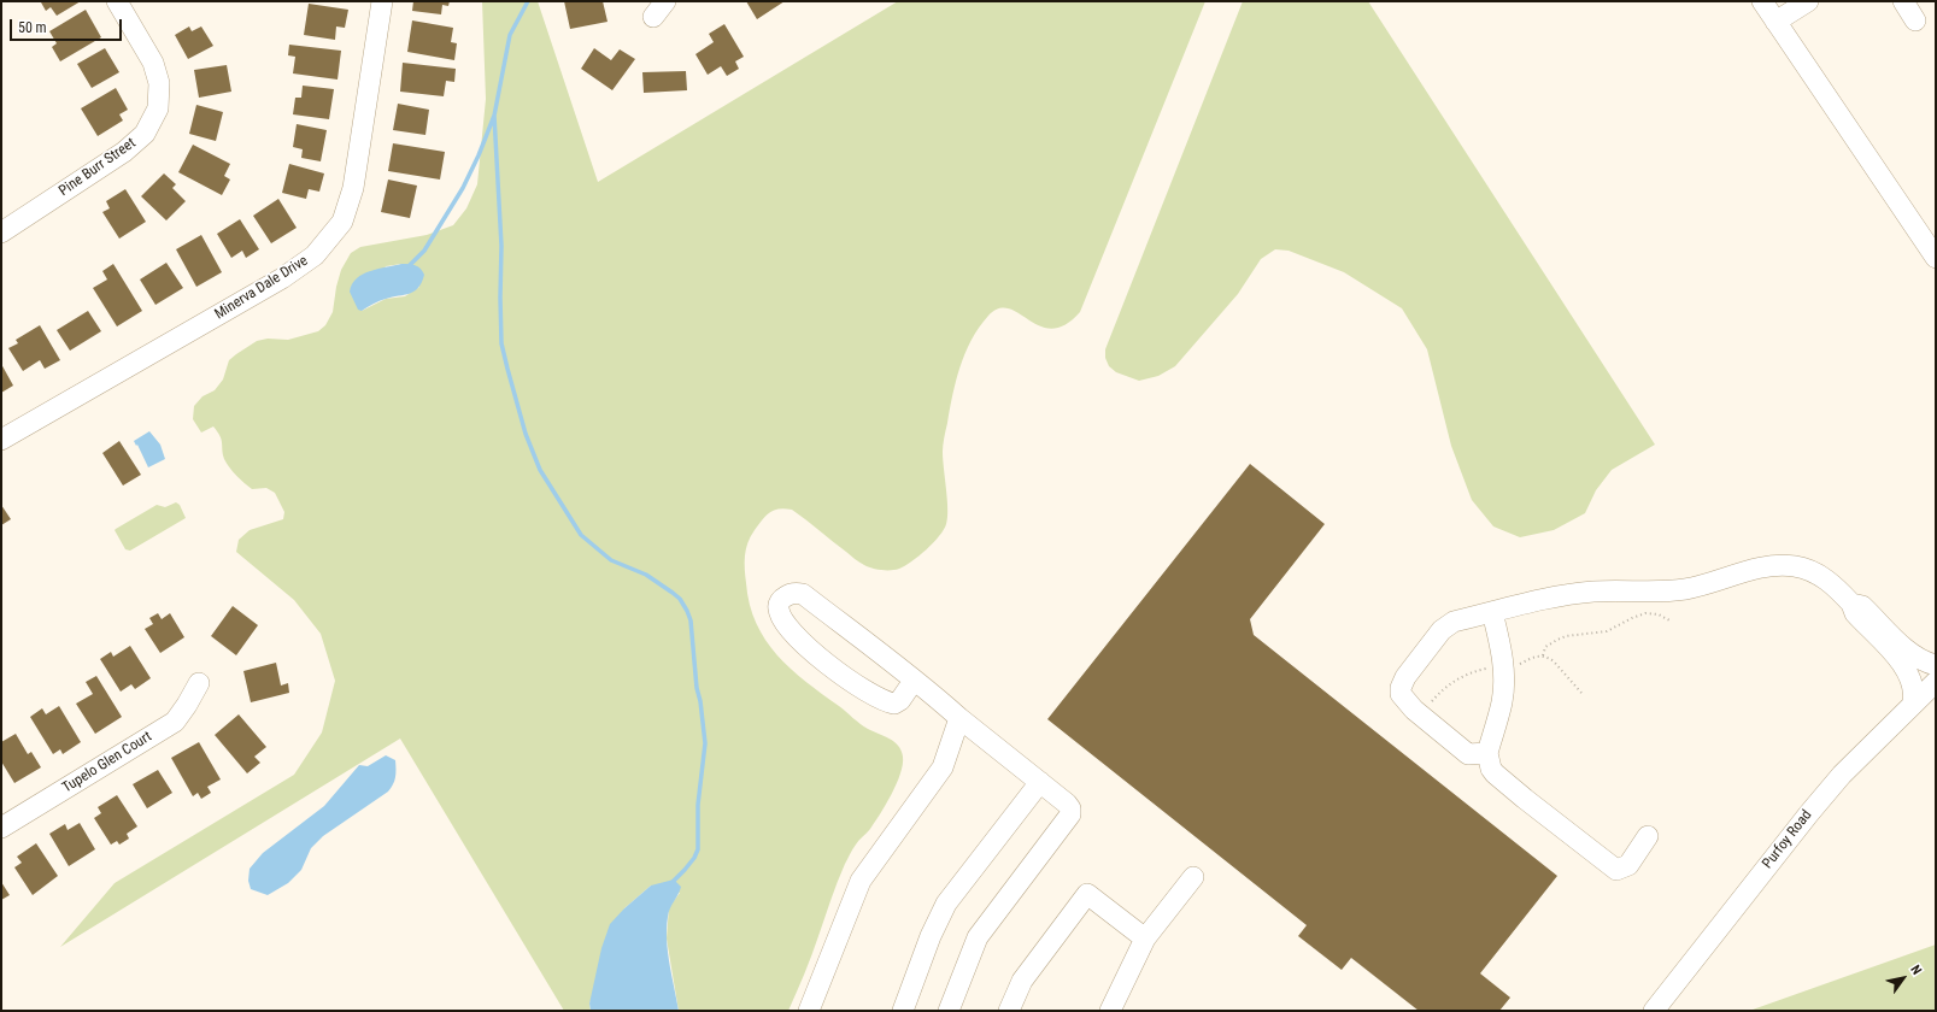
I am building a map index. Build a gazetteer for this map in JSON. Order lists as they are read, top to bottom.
{
  "streets": {
    "street": [
      "Pine Burr Street",
      "Minerva Dale Drive",
      "Tupelo Glen Court",
      "Purfoy Road"
    ]
  },
  "scale_bar": "50 m",
  "north": "top right"
}
